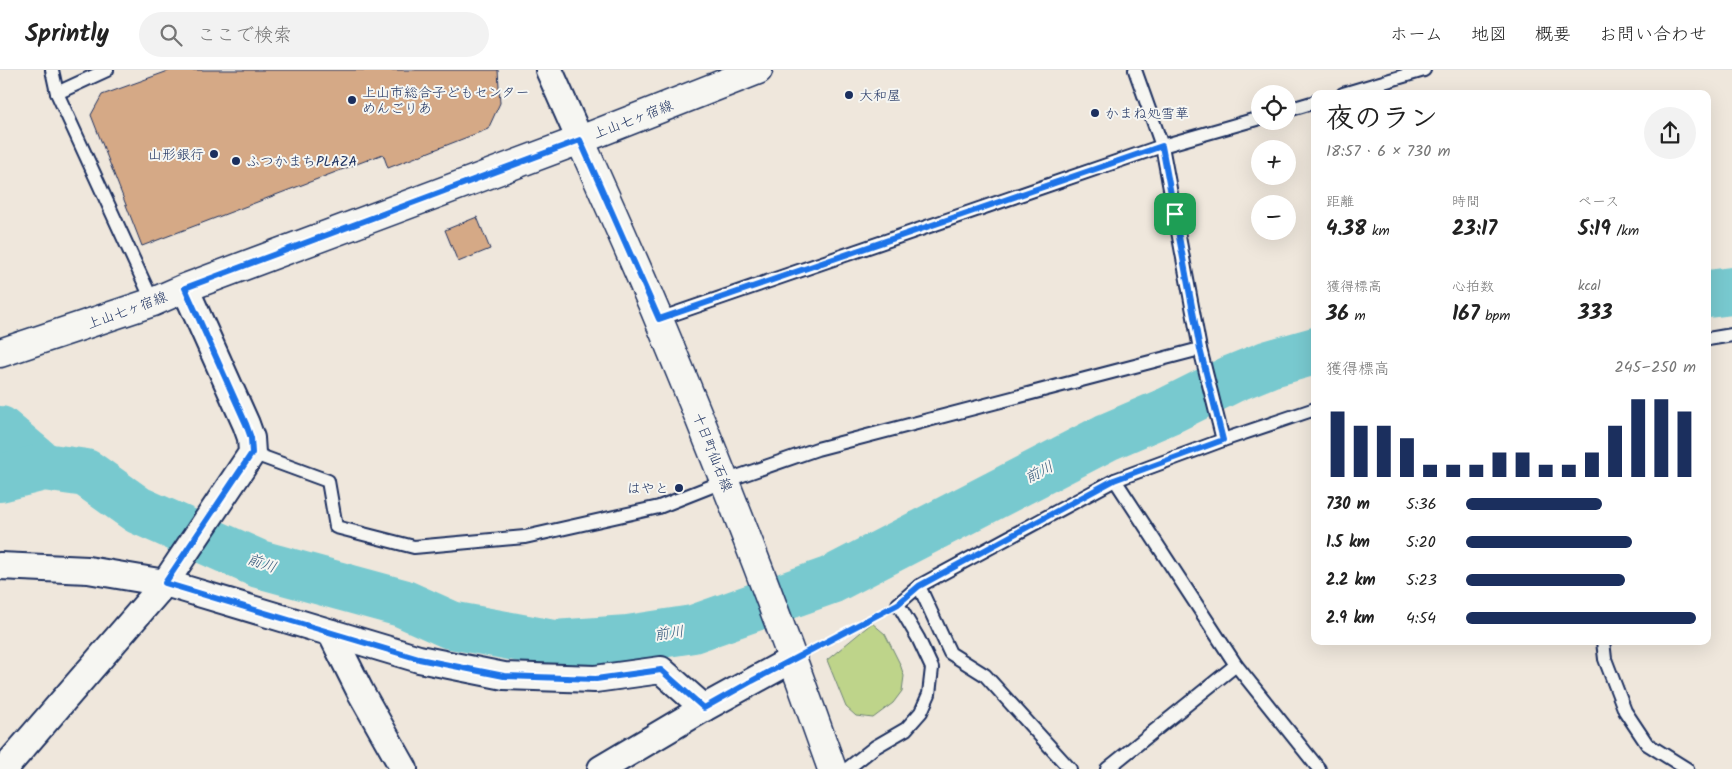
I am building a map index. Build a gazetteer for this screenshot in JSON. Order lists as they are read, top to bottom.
{
  "streets": {
    "main road": ["上山七ヶ宿線", "十日町仙石線"]
  },
  "crossings": [
    ["上山七ヶ宿線", "十日町仙石線"]
  ],
  "water": ["前川"],
  "places": [
    "大和屋",
    "上山市総合子どもセンター めんごりあ",
    "かまね処雪華",
    "山形銀行",
    "ふつかまちPLAZA",
    "はやと"
  ],
  "page": {
    "header": "Sprintly",
    "search": "ここで検索",
    "nav": [
      "ホーム",
      "地図",
      "概要",
      "お問い合わせ"
    ],
    "map_buttons": ["+", "−"],
    "heading": ["夜のラン", "18:57 · 6 × 730 m"],
    "stats": [
      ["距離", "4.38 km"],
      ["時間", "23:17"],
      ["ペース", "5:19 /km"],
      ["獲得標高", "36 m"],
      ["心拍数", "167 bpm"],
      ["kcal", "333"]
    ],
    "chart": ["獲得標高", "245–250 m"],
    "list": [
      {
        "name": "730 m",
        "note": "5:36"
      },
      {
        "name": "1.5 km",
        "note": "5:20"
      },
      {
        "name": "2.2 km",
        "note": "5:23"
      },
      {
        "name": "2.9 km",
        "note": "4:54"
      }
    ]
  }
}
